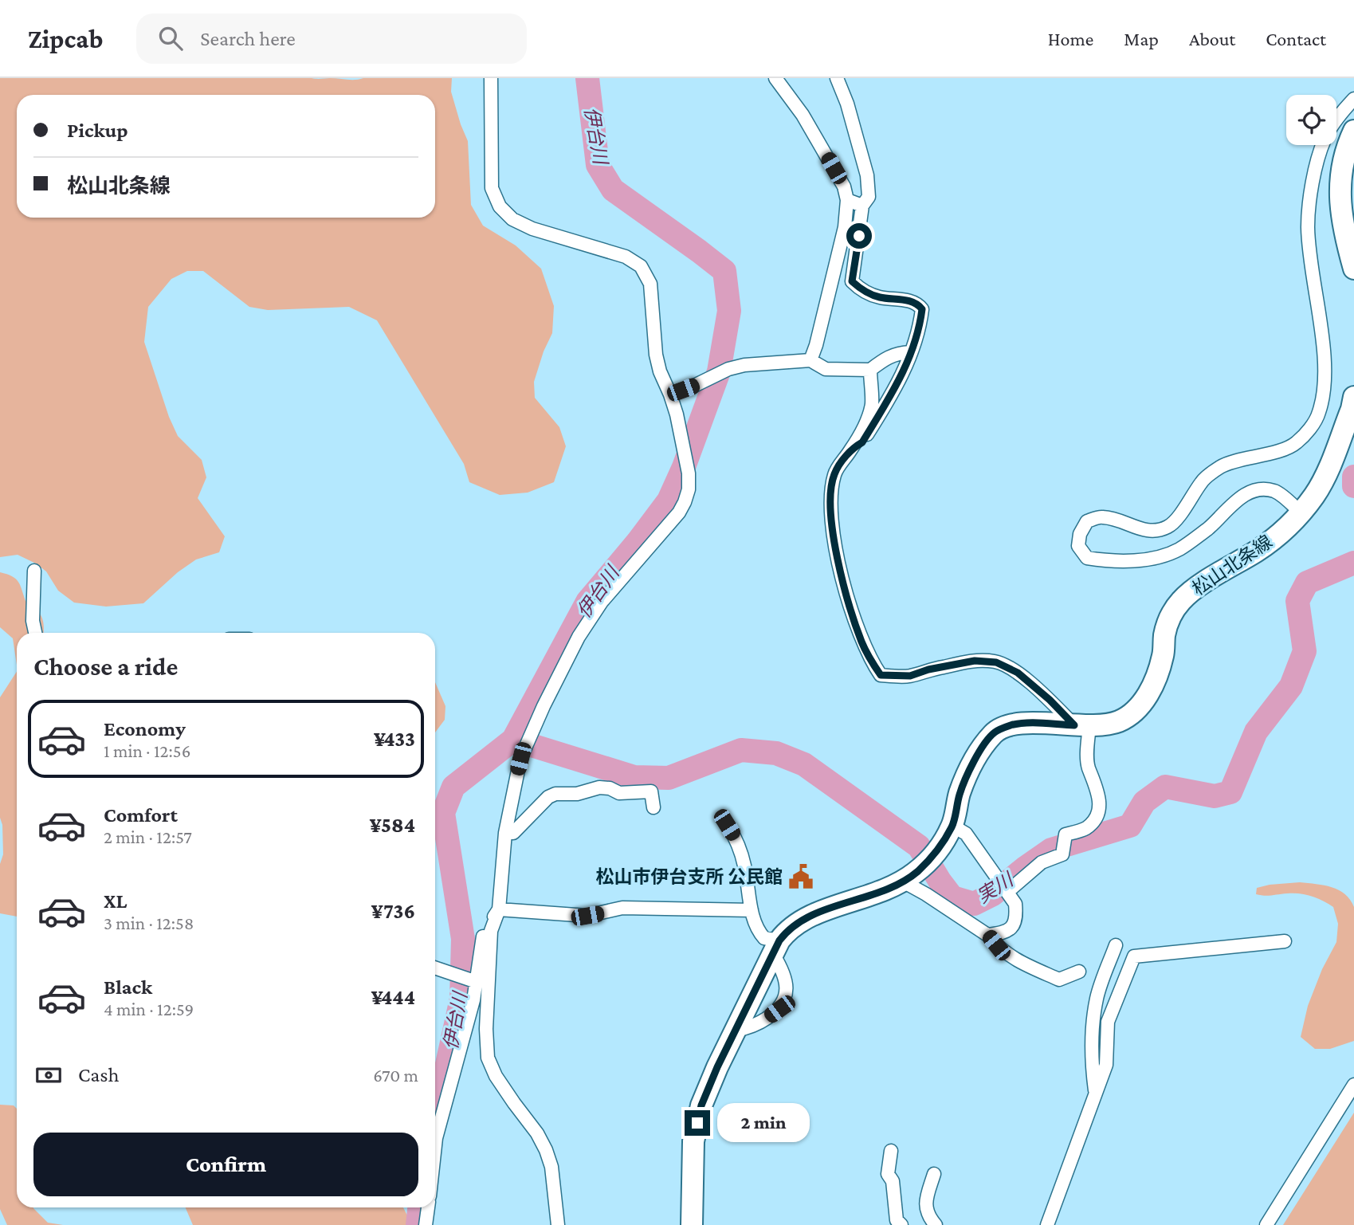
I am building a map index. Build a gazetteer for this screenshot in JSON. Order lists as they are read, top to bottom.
{
  "streets": {
    "main road": ["松山北条線"]
  },
  "water": ["伊台川", "実川"],
  "places": {
    "public building": ["松山市伊台支所 公民館"]
  },
  "page": {
    "header": "Zipcab",
    "search": "Search here",
    "nav": [
      "Home",
      "Map",
      "About",
      "Contact"
    ],
    "banner": ["Pickup", "松山北条線"],
    "heading": "Choose a ride",
    "list": [
      {
        "name": "Economy",
        "note": "1 min · 12:56",
        "value": "¥433"
      },
      {
        "name": "Comfort",
        "note": "2 min · 12:57",
        "value": "¥584"
      },
      {
        "name": "XL",
        "note": "3 min · 12:58",
        "value": "¥736"
      },
      {
        "name": "Black",
        "note": "4 min · 12:59",
        "value": "¥444"
      }
    ],
    "pay": ["Cash", "670 m"],
    "bubble": "2 min",
    "buttons": "Confirm"
  }
}
